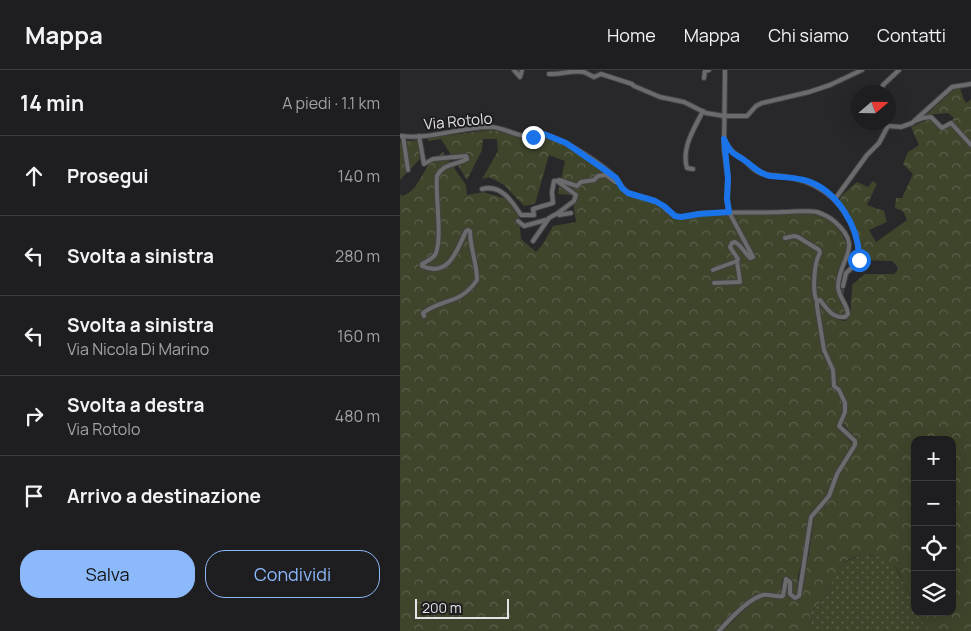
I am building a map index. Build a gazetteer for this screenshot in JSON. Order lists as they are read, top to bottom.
{
  "streets": {
    "street": ["Via Rotolo"]
  },
  "scale_bar": "200 m",
  "north": "right",
  "page": {
    "header": "Mappa",
    "nav": [
      "Home",
      "Mappa",
      "Chi siamo",
      "Contatti"
    ],
    "heading": ["14 min", "A piedi · 1.1 km"],
    "list": [
      ["Prosegui", "140 m"],
      ["Svolta a sinistra", "280 m"],
      ["Svolta a sinistra", "Via Nicola Di Marino", "160 m"],
      ["Svolta a destra", "Via Rotolo", "480 m"],
      "Arrivo a destinazione"
    ],
    "map_buttons": ["+", "−"],
    "buttons": ["Salva", "Condividi"],
    "scale": "200 m"
  }
}
